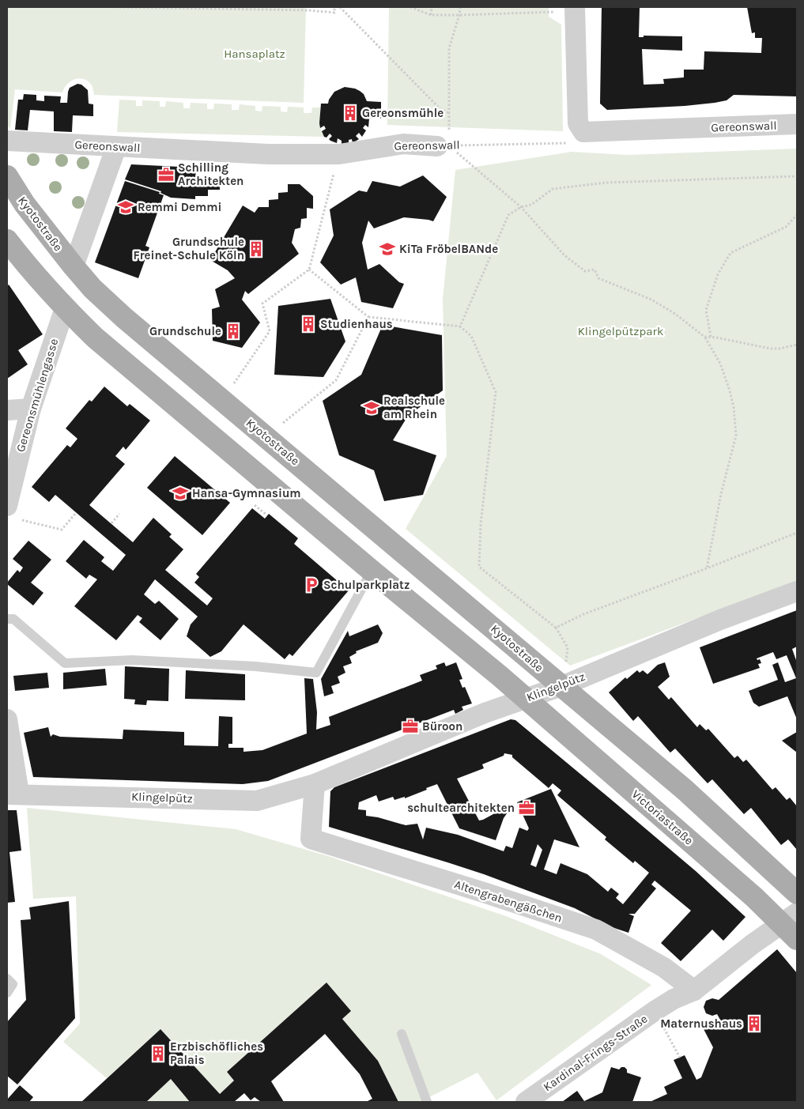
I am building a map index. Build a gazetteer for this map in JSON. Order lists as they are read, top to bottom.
{
  "streets": {
    "main road": ["Kyotostraße", "Victoriastraße"],
    "street": [
      "Gereonswall",
      "Gereonsmühlengasse",
      "Klingelpütz",
      "Altengrabengäßchen",
      "Kardinal-Frings-Straße"
    ]
  },
  "crossings": [
    ["Kyotostraße", "Klingelpütz"],
    ["Klingelpütz", "Victoriastraße"],
    ["Klingelpütz", "Altengrabengäßchen"],
    ["Victoriastraße", "Kardinal-Frings-Straße"],
    ["Altengrabengäßchen", "Kardinal-Frings-Straße"]
  ],
  "parks": ["Hansaplatz", "Klingelpützpark"],
  "places": {
    "building": [
      "Gereonsmühle",
      "Grundschule Freinet-Schule Köln",
      "Studienhaus",
      "Grundschule",
      "Maternushaus",
      "Erzbischöfliches Palais"
    ],
    "office": ["Schilling Architekten", "Büroon", "schultearchitekten"],
    "school or university": [
      "Remmi Demmi",
      "KiTa FröbelBANde",
      "Realschule am Rhein",
      "Hansa-Gymnasium"
    ],
    "parking": ["Schulparkplatz"]
  }
}
